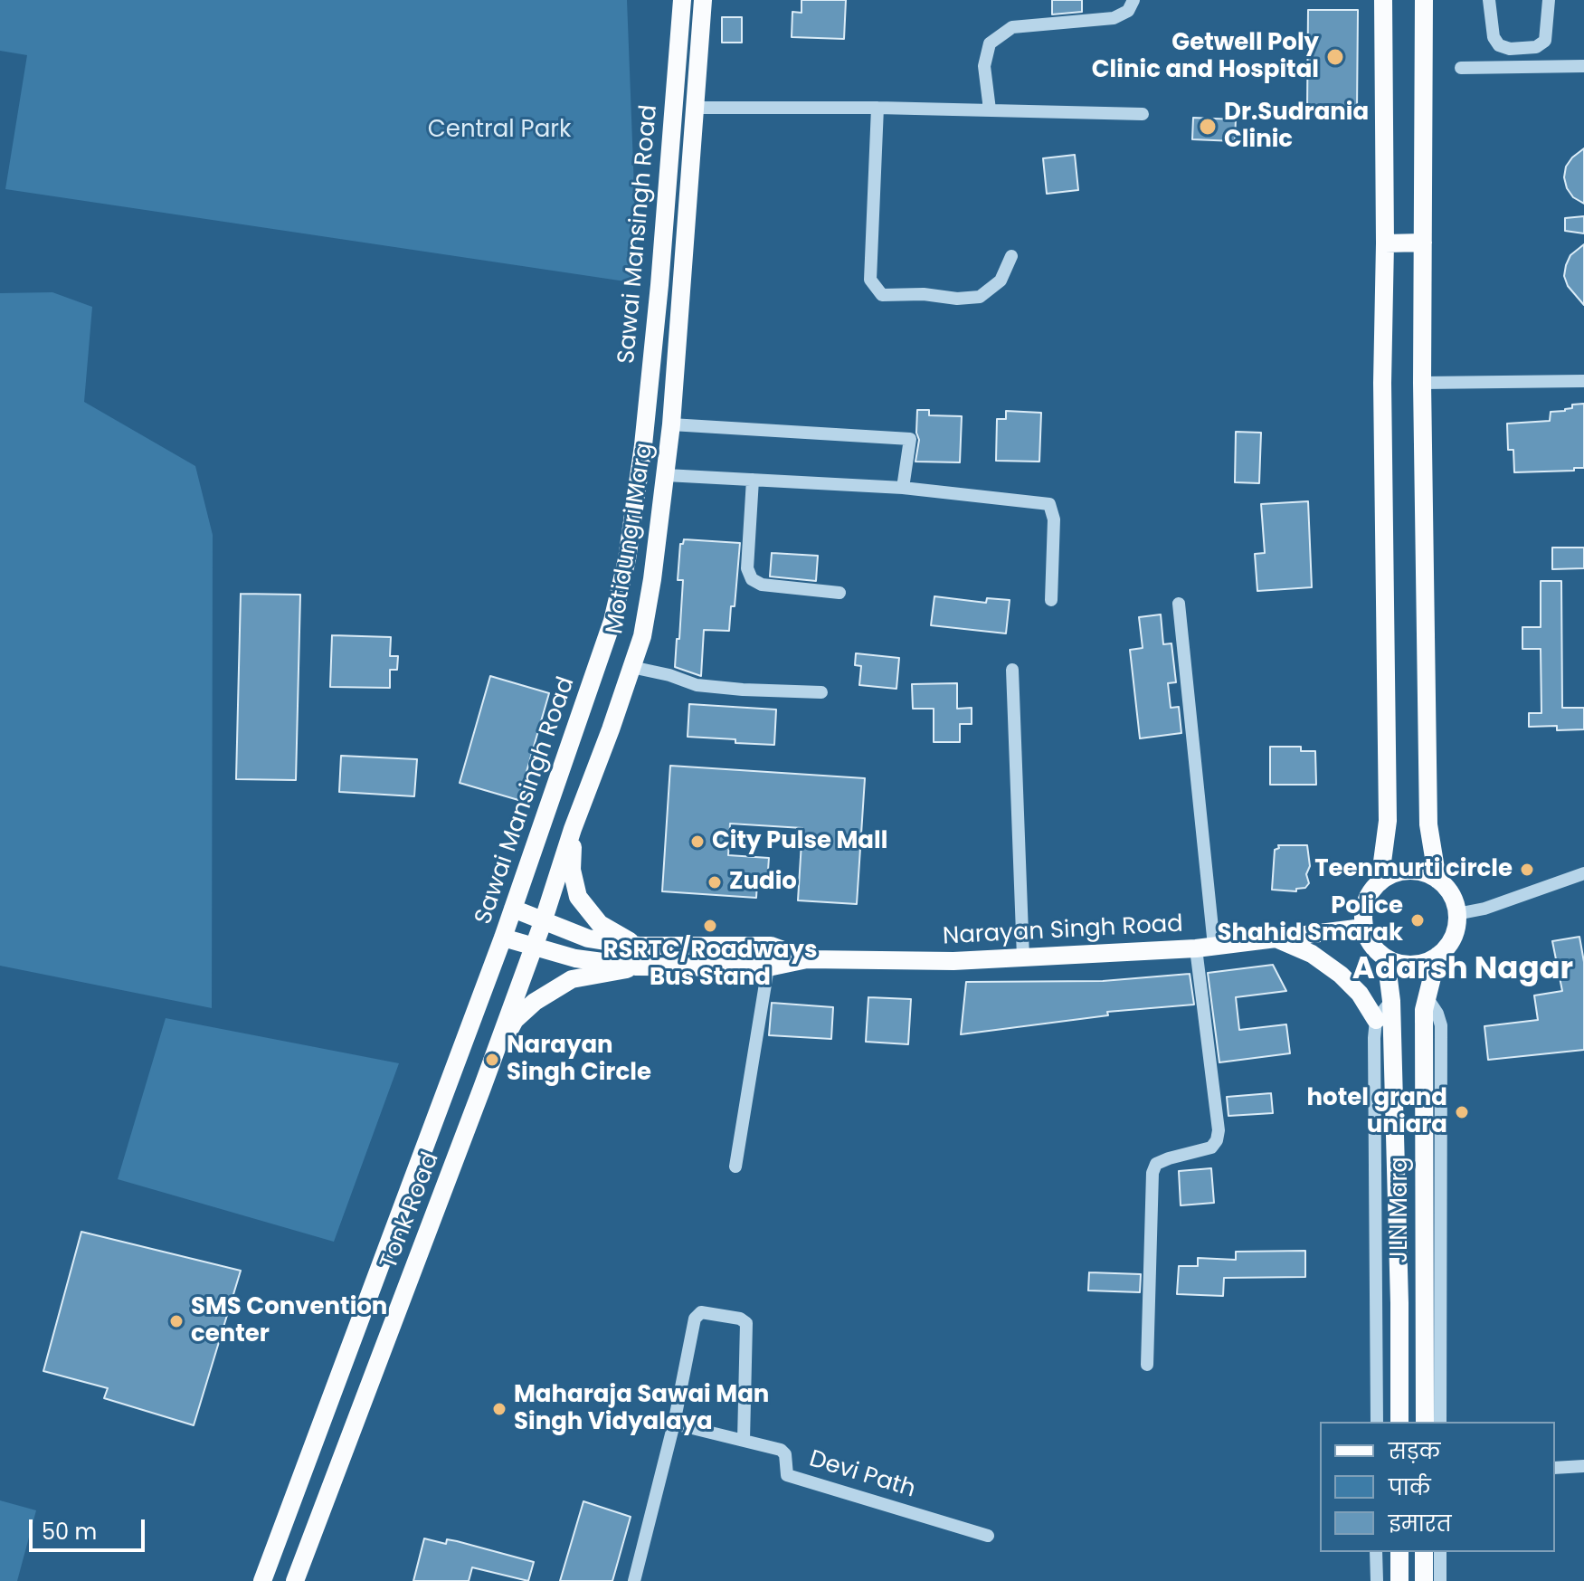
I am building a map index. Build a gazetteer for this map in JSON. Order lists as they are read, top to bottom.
{
  "streets": {
    "main road": [
      "Sawai Mansingh Road",
      "Motidungri Marg",
      "Narayan Singh Road",
      "JLN Marg",
      "Tonk Road"
    ],
    "street": ["Devi Path"]
  },
  "crossings": [
    ["Motidungri Marg", "Tonk Road"],
    ["Narayan Singh Road", "JLN Marg"]
  ],
  "districts": ["Adarsh Nagar"],
  "parks": ["Central Park"],
  "places": [
    "Getwell Poly Clinic and Hospital",
    "Dr.Sudrania Clinic",
    "City Pulse Mall",
    "Teenmurti circle",
    "Zudio",
    "Police Shahid Smarak",
    "RSRTC/Roadways Bus Stand",
    "Narayan Singh Circle",
    "hotel grand uniara",
    "SMS Convention center",
    "Maharaja Sawai Man Singh Vidyalaya"
  ],
  "legend": ["सड़क", "पार्क", "इमारत"],
  "scale_bar": "50 m"
}
